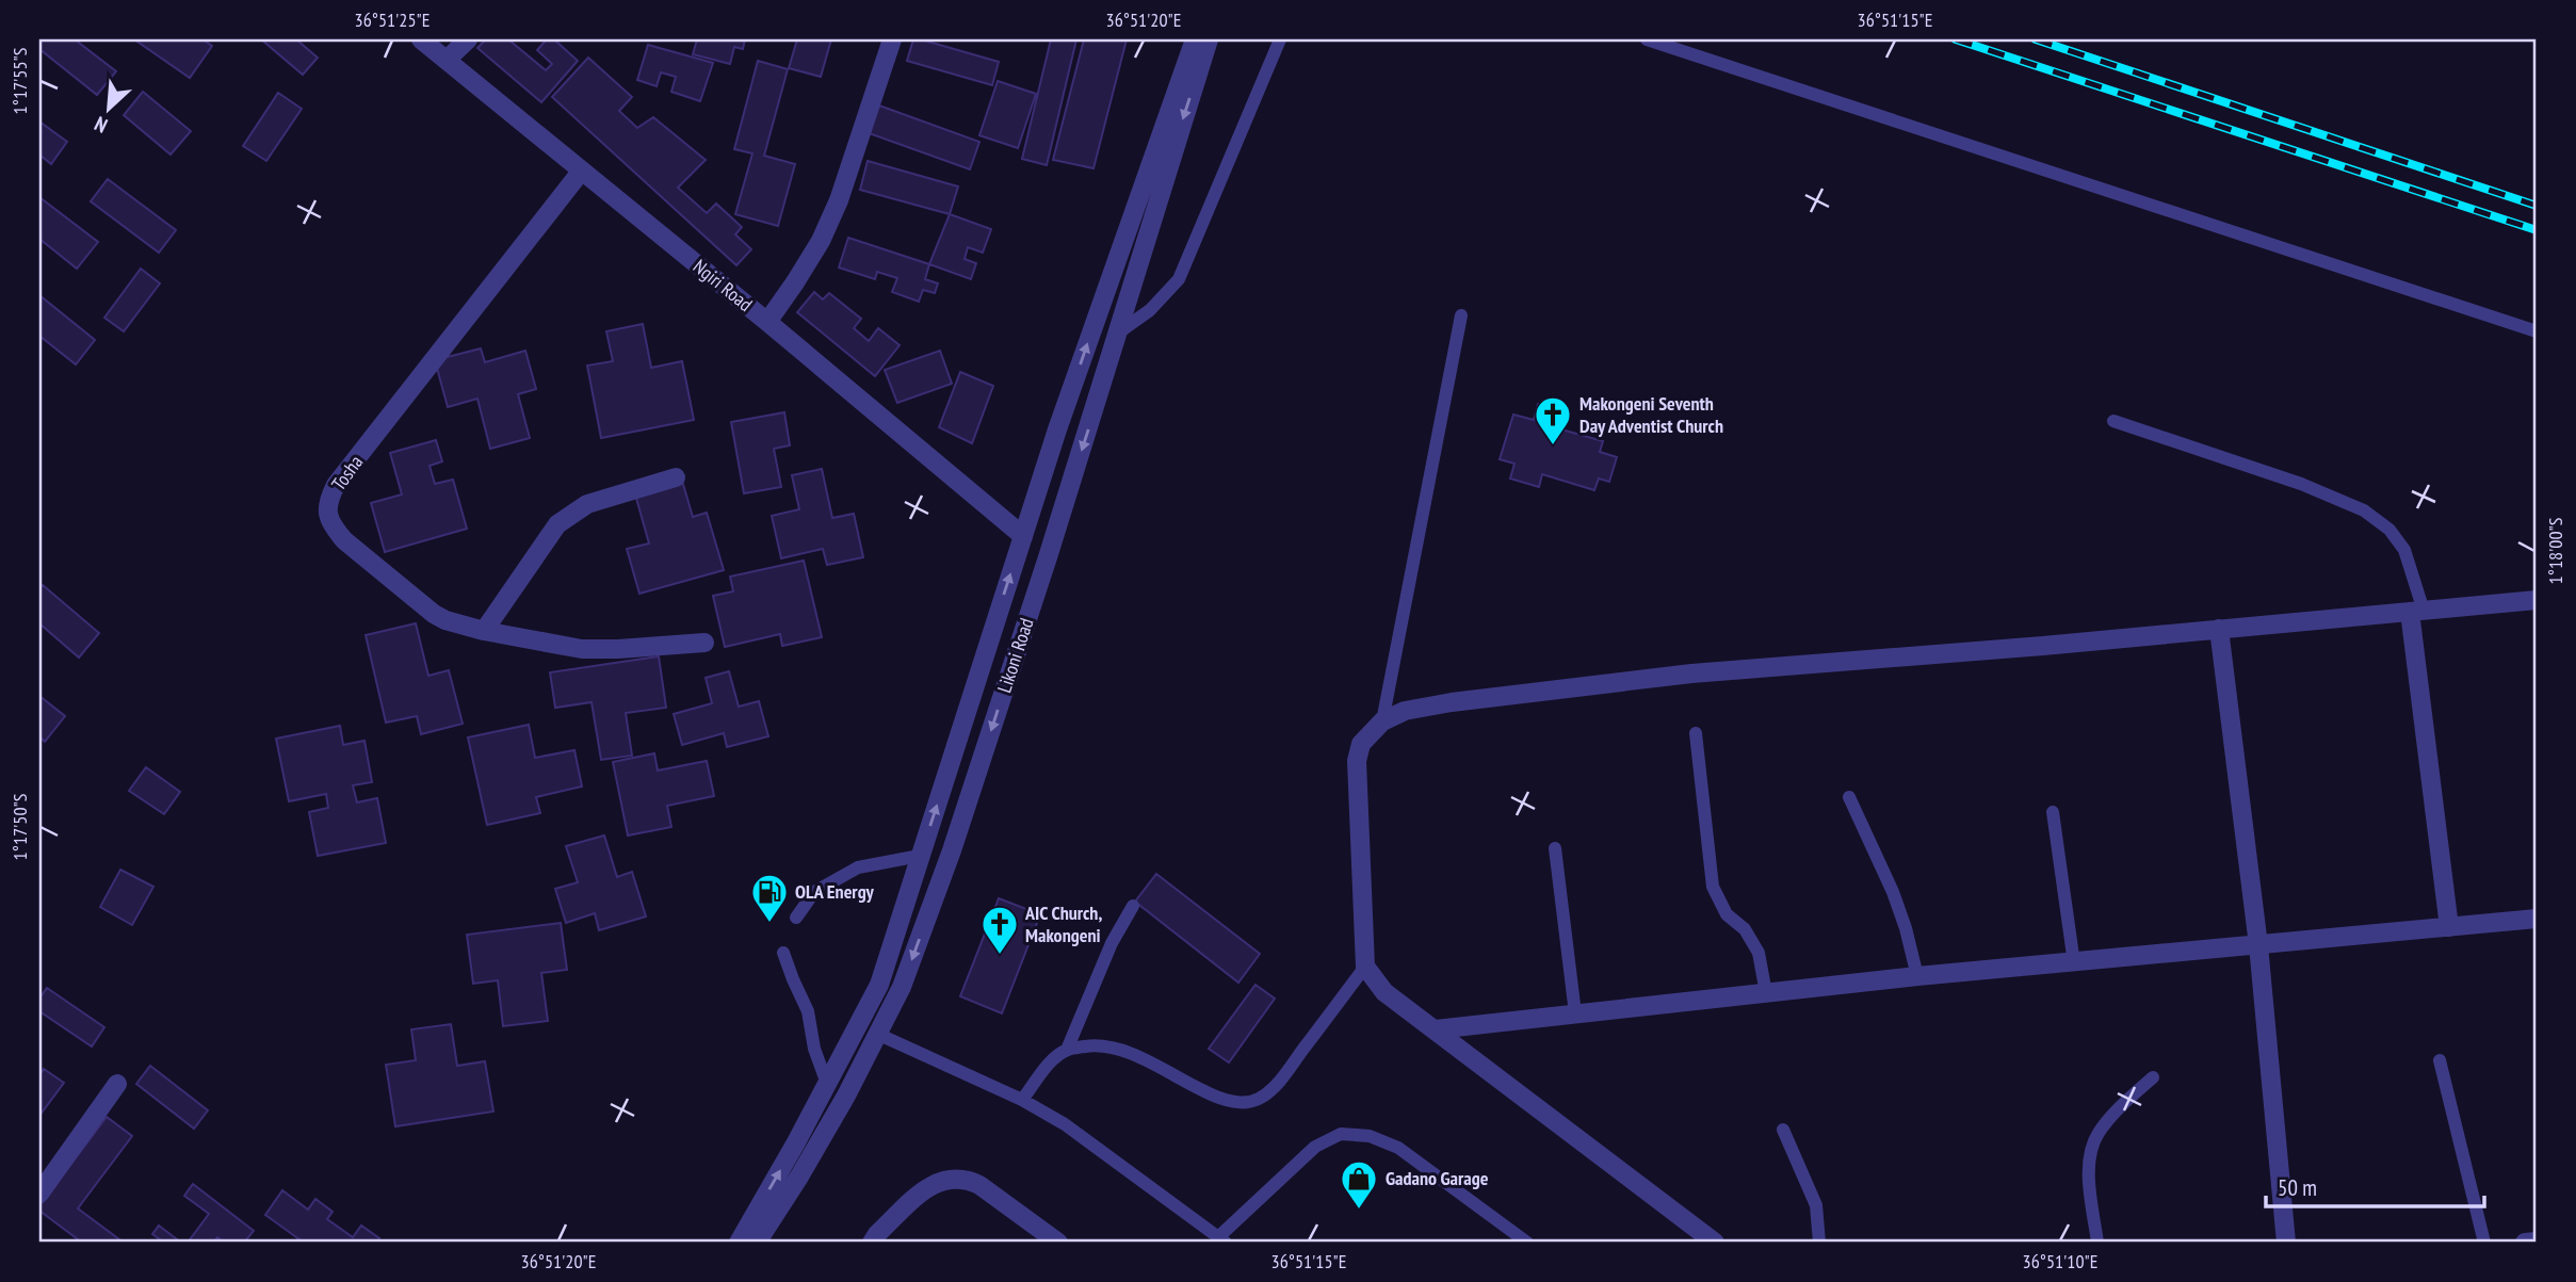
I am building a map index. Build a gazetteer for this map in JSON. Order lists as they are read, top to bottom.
{
  "streets": {
    "street": ["Ngiri Road", "Tosha", "Likoni Road"]
  },
  "crossings": [
    ["Ngiri Road", "Tosha"],
    ["Ngiri Road", "Likoni Road"]
  ],
  "places": {
    "church": ["Makongeni Seventh Day Adventist Church", "AIC Church, Makongeni"],
    "fuel station": ["OLA Energy"],
    "shop": ["Gadano Garage"]
  },
  "scale_bar": "50 m",
  "north": "bottom left",
  "coordinates": [
    "36°51'25\"E",
    "36°51'20\"E",
    "36°51'15\"E",
    "1°17'55\"S",
    "1°18'00\"S",
    "1°17'50\"S",
    "36°51'10\"E"
  ]
}
